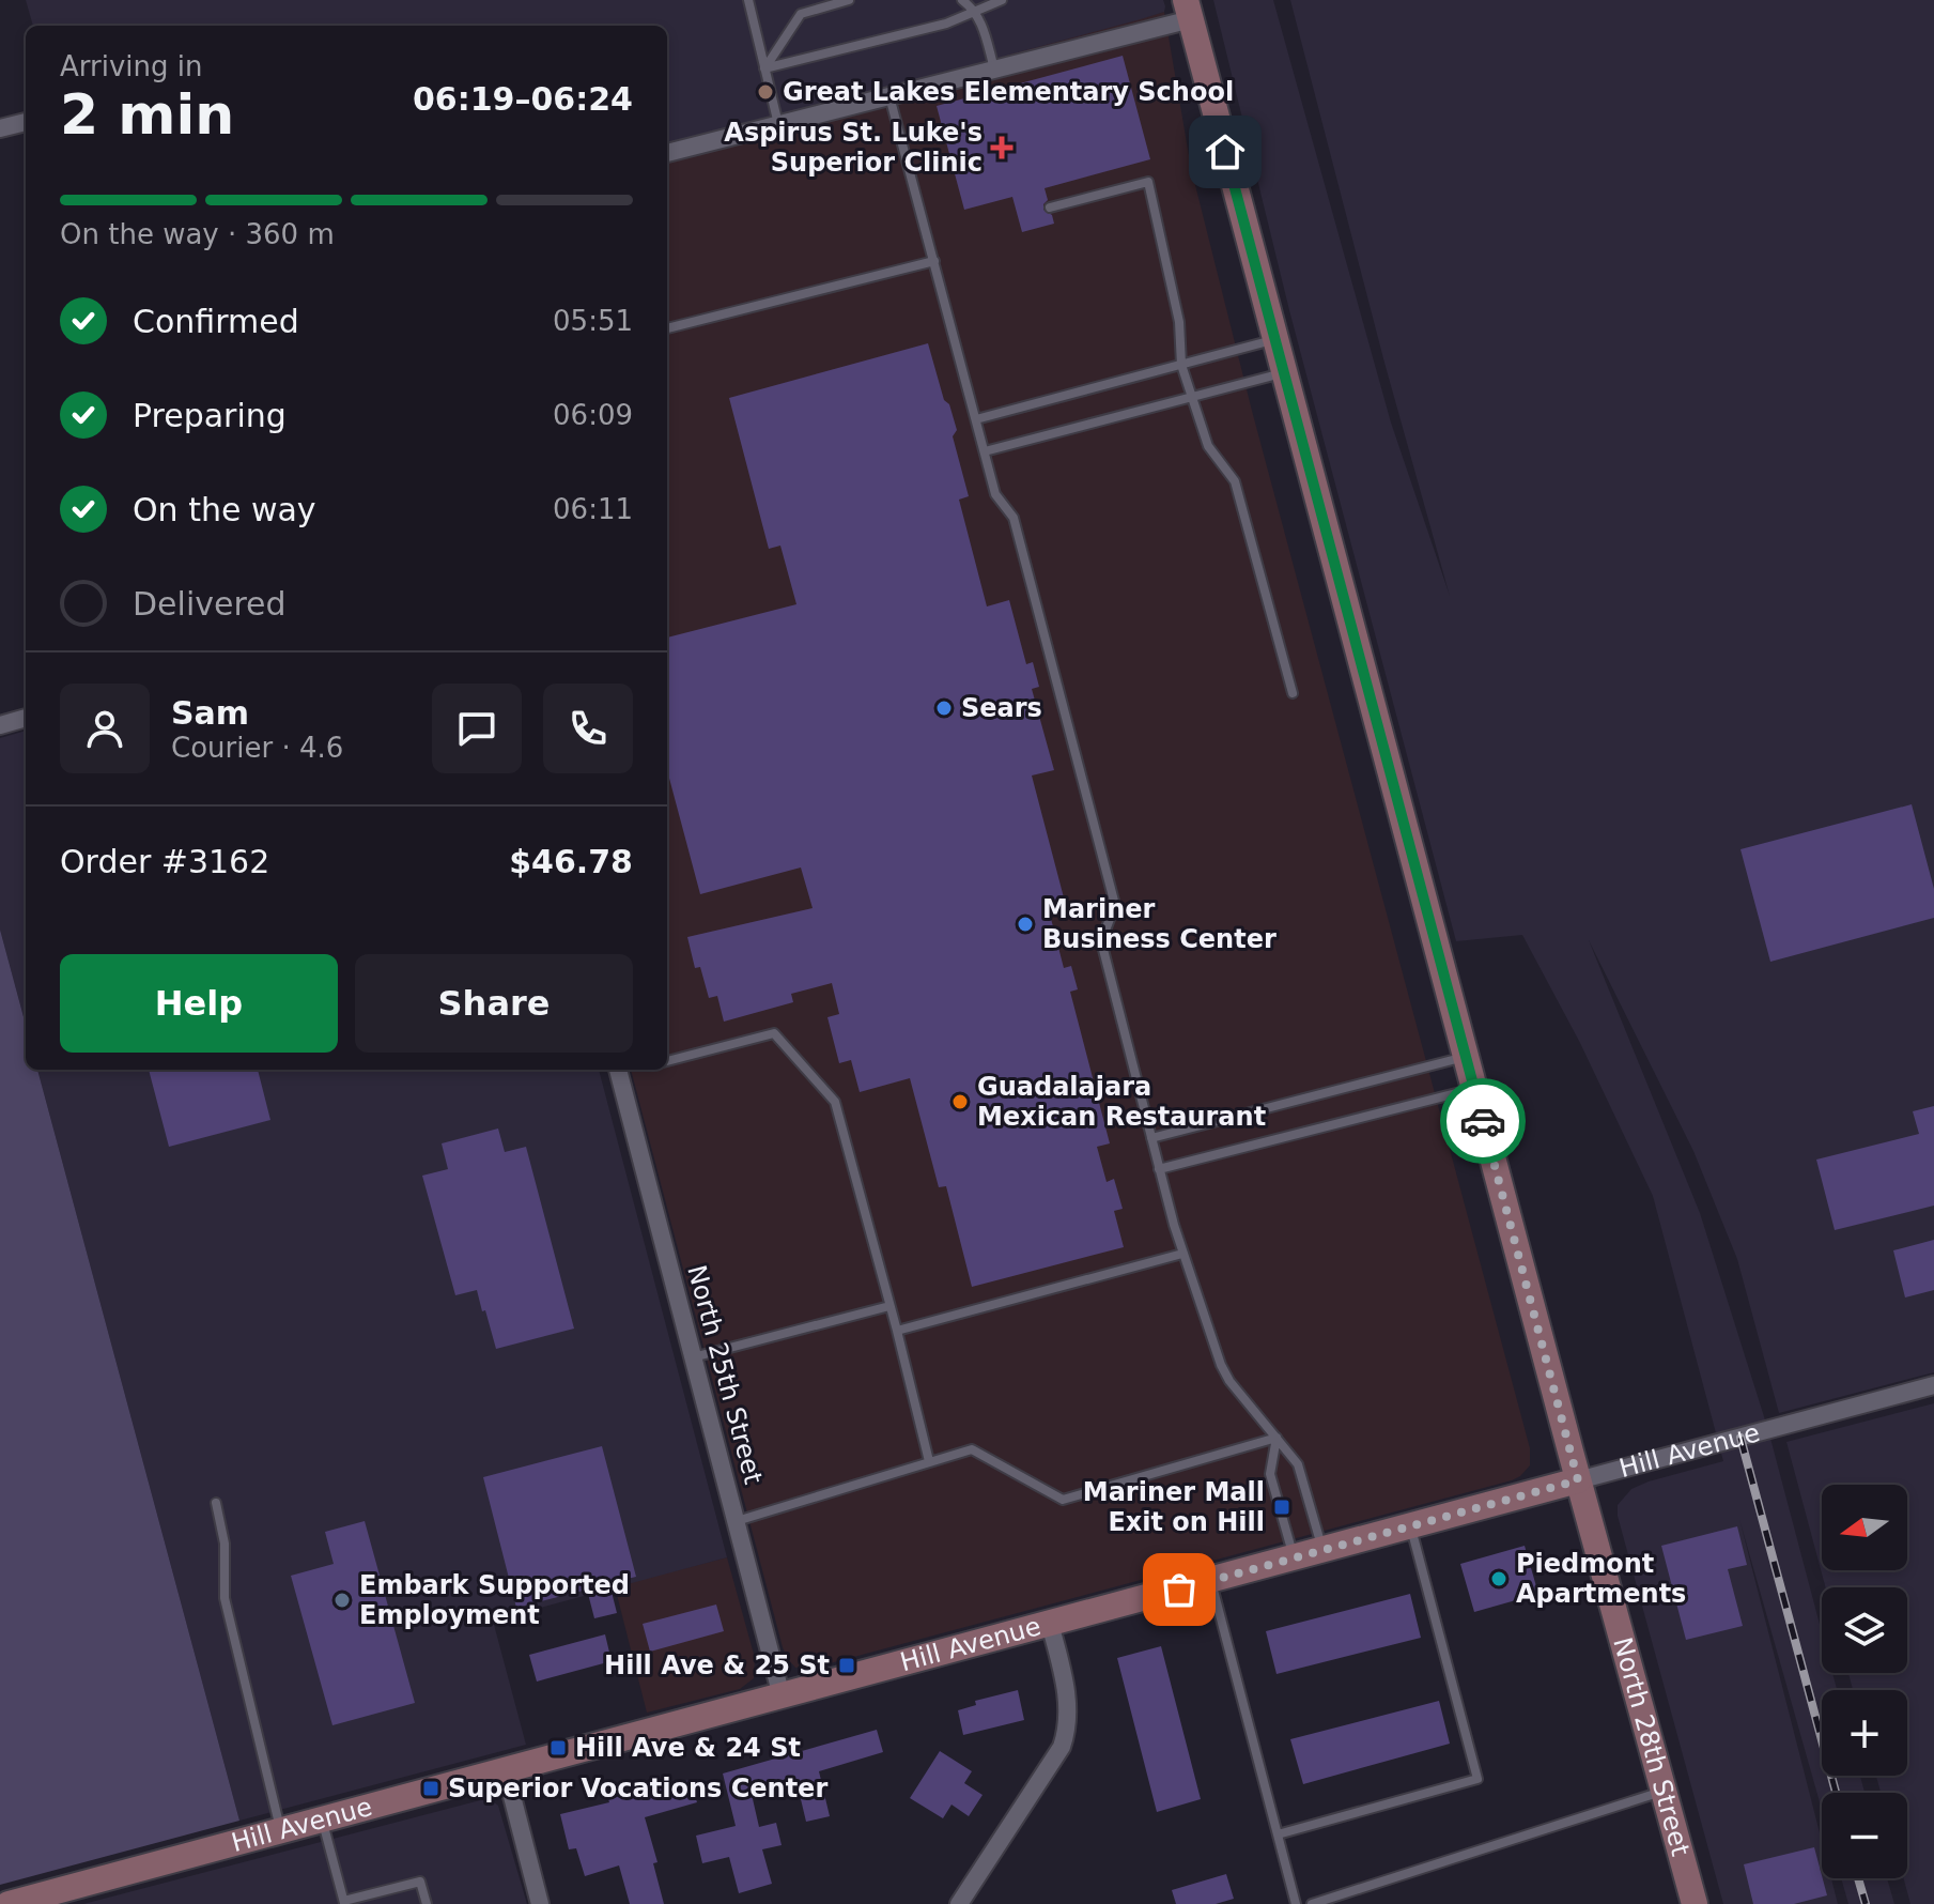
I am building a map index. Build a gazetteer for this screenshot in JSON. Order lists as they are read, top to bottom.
{
  "streets": {
    "main road": ["Hill Avenue", "North 28th Street"],
    "street": ["North 25th Street"]
  },
  "crossings": [
    ["North 25th Street", "Hill Avenue"],
    ["Hill Avenue", "North 28th Street"]
  ],
  "places": {
    "other": [
      "Great Lakes Elementary School",
      "Sears",
      "Mariner Business Center",
      "Guadalajara Mexican Restaurant",
      "Piedmont Apartments",
      "Embark Supported Employment"
    ],
    "health": ["Aspirus St. Luke's Superior Clinic"],
    "transit": [
      "Mariner Mall Exit on Hill",
      "Hill Ave & 25 St",
      "Hill Ave & 24 St",
      "Superior Vocations Center"
    ]
  },
  "north": "left",
  "page": {
    "heading": ["2 min", "Arriving in", "06:19–06:24"],
    "panel": [
      "Sam",
      "Courier · 4.6",
      "Order #3162",
      "$46.78"
    ],
    "bar": "On the way · 360 m",
    "list": [
      ["Confirmed", "05:51"],
      ["Preparing", "06:09"],
      ["On the way", "06:11"],
      "Delivered"
    ],
    "buttons": ["Help", "Share"],
    "map_buttons": ["+", "−"]
  }
}
